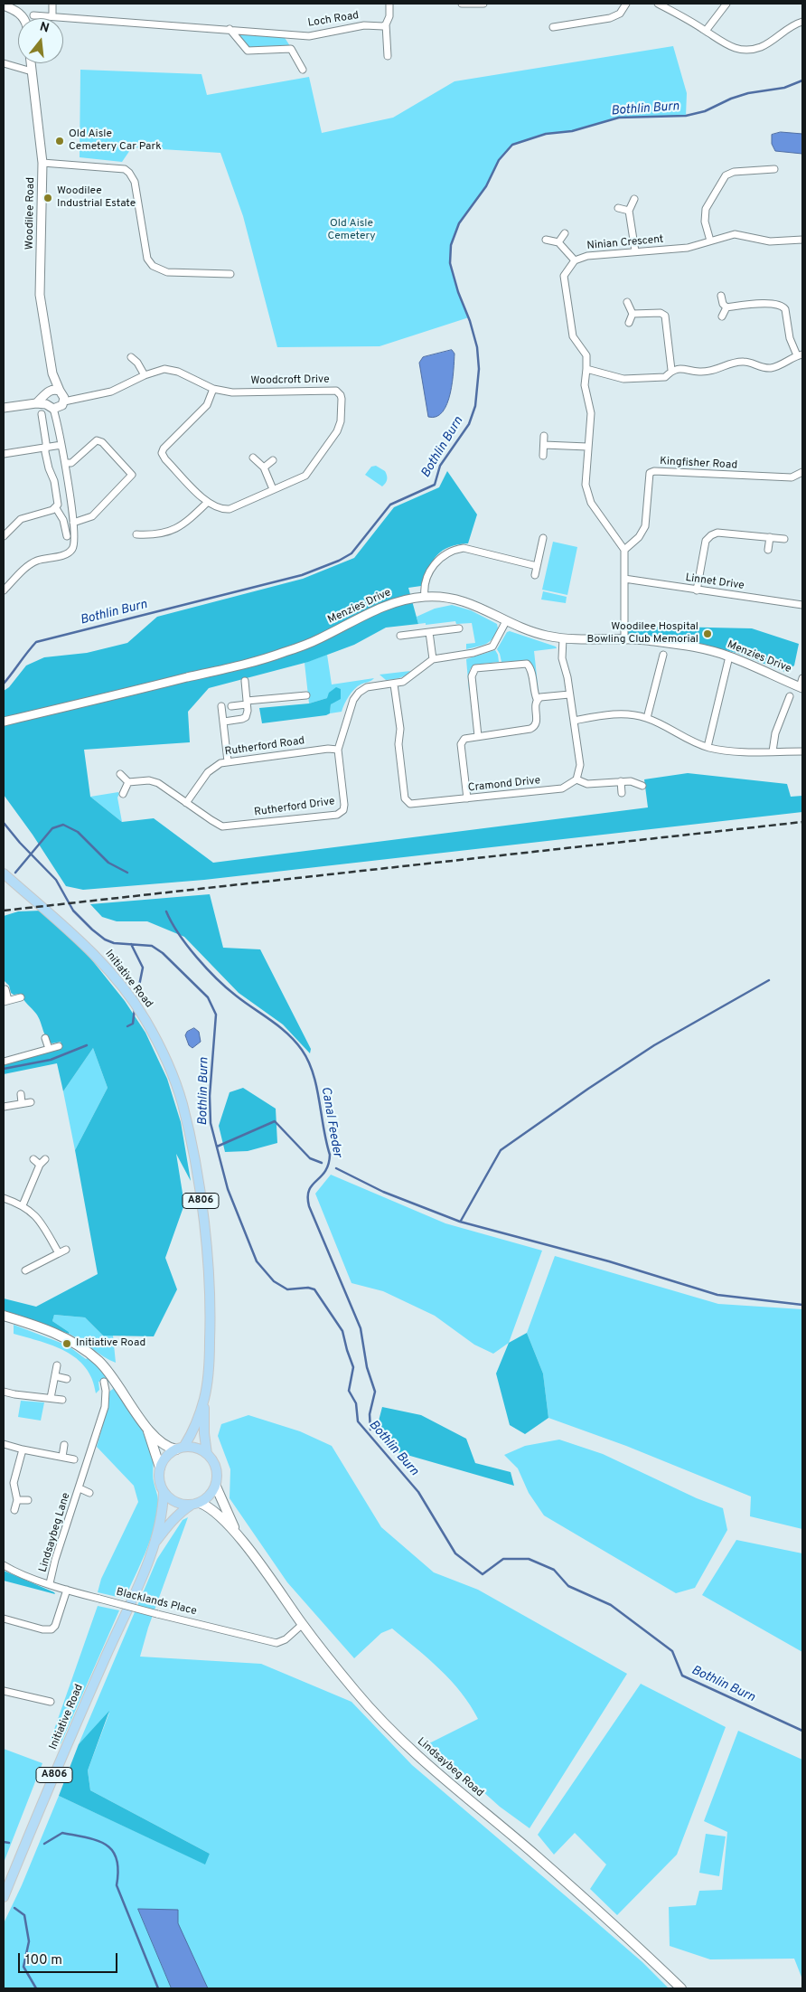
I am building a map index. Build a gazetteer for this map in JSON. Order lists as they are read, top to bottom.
{
  "streets": {
    "main road": ["Initiative Road", "A806", "Lindsaybeg Road"],
    "street": [
      "Loch Road",
      "Woodilee Road",
      "Ninian Crescent",
      "Woodcroft Drive",
      "Kingfisher Road",
      "Linnet Drive",
      "Menzies Drive",
      "Rutherford Road",
      "Cramond Drive",
      "Rutherford Drive",
      "Lindsaybeg Lane",
      "Blacklands Place"
    ]
  },
  "crossings": [
    ["Ninian Crescent", "Kingfisher Road"],
    ["Menzies Drive", "Rutherford Drive"],
    ["Rutherford Road", "Rutherford Drive"],
    ["Cramond Drive", "Rutherford Drive"],
    ["Initiative Road", "Lindsaybeg Road"],
    ["Lindsaybeg Lane", "Blacklands Place"],
    ["Blacklands Place", "Lindsaybeg Road"]
  ],
  "water": ["Bothlin Burn", "Canal Feeder"],
  "parks": ["Old Aisle Cemetery"],
  "places": [
    "Old Aisle Cemetery Car Park",
    "Woodilee Industrial Estate",
    "Woodilee Hospital Bowling Club Memorial",
    "Initiative Road"
  ],
  "scale_bar": "100 m",
  "north": "top"
}
